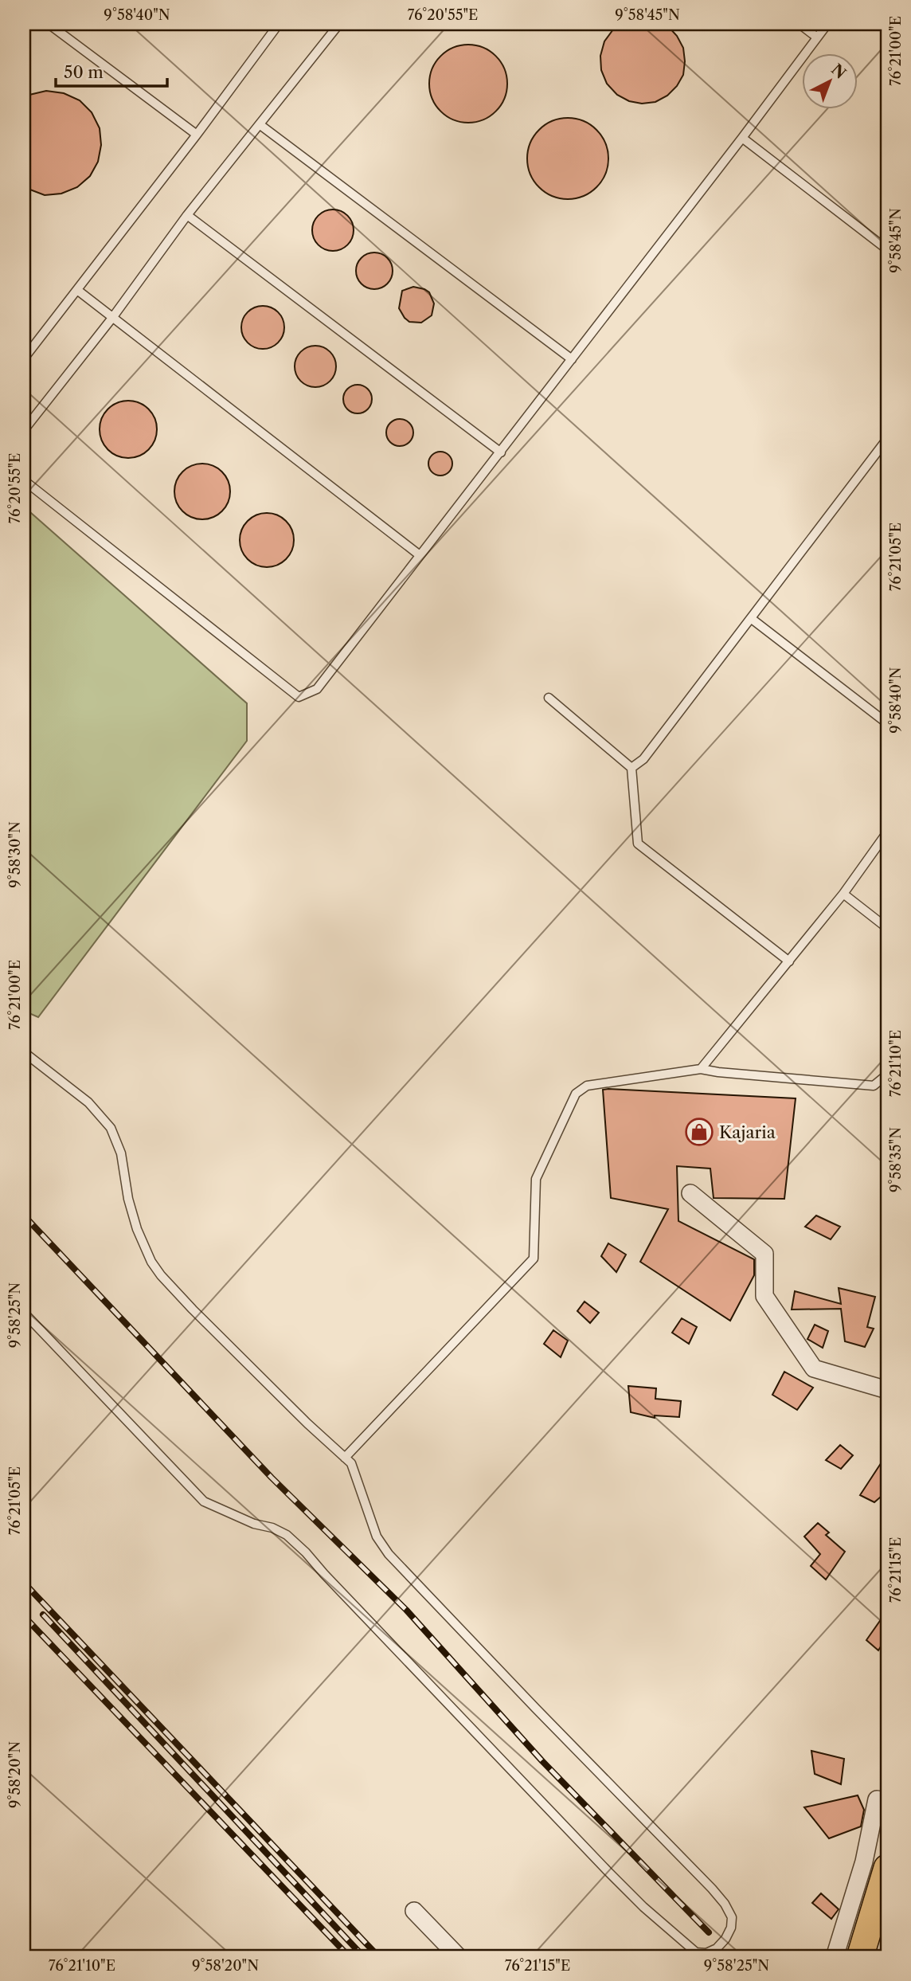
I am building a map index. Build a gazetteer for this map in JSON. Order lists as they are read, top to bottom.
{
  "places": {
    "shop": ["Kajaria"]
  },
  "scale_bar": "50 m",
  "north": "top right",
  "coordinates": [
    "9°58'40\"N",
    "76°20'55\"E",
    "9°58'45\"N",
    "76°21'00\"E",
    "76°21'05\"E",
    "9°58'30\"N",
    "76°21'10\"E",
    "9°58'35\"N",
    "9°58'25\"N",
    "76°21'15\"E",
    "9°58'20\"N"
  ]
}
